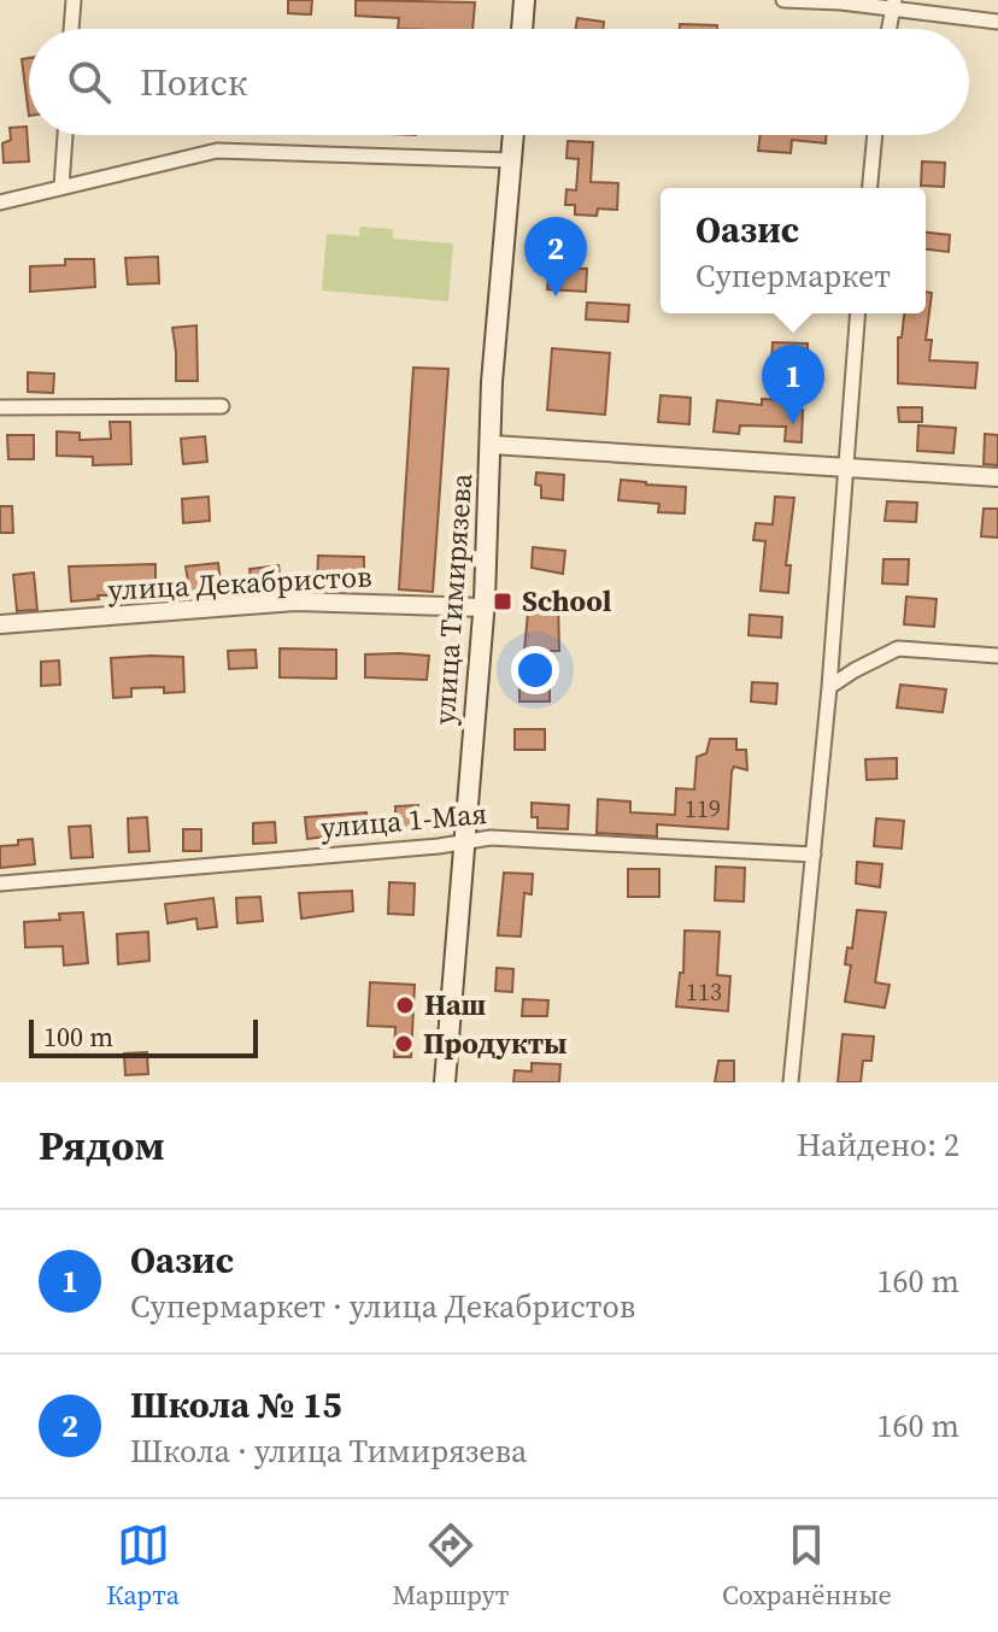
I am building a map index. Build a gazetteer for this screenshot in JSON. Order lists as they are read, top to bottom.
{
  "streets": {
    "main road": ["улица Тимирязева"],
    "street": ["улица Декабристов", "улица 1-Мая"]
  },
  "crossings": [
    ["улица Декабристов", "улица Тимирязева"],
    ["улица Тимирязева", "улица 1-Мая"]
  ],
  "places": {
    "transit": ["School"],
    "other": ["Наш", "Продукты"]
  },
  "house_numbers": ["119", "113"],
  "scale_bar": "100 m",
  "page": {
    "search": "Поиск",
    "popup": ["Оазис", "Супермаркет"],
    "pins": ["2", "1"],
    "scale": "100 m",
    "heading": ["Рядом", "Найдено: 2"],
    "list": [
      {
        "mark": "1",
        "name": "Оазис",
        "note": "Супермаркет · улица Декабристов",
        "value": "160 m"
      },
      {
        "mark": "2",
        "name": "Школа № 15",
        "note": "Школа · улица Тимирязева",
        "value": "160 m"
      }
    ],
    "nav": ["Карта", "Маршрут", "Сохранённые"]
  }
}
